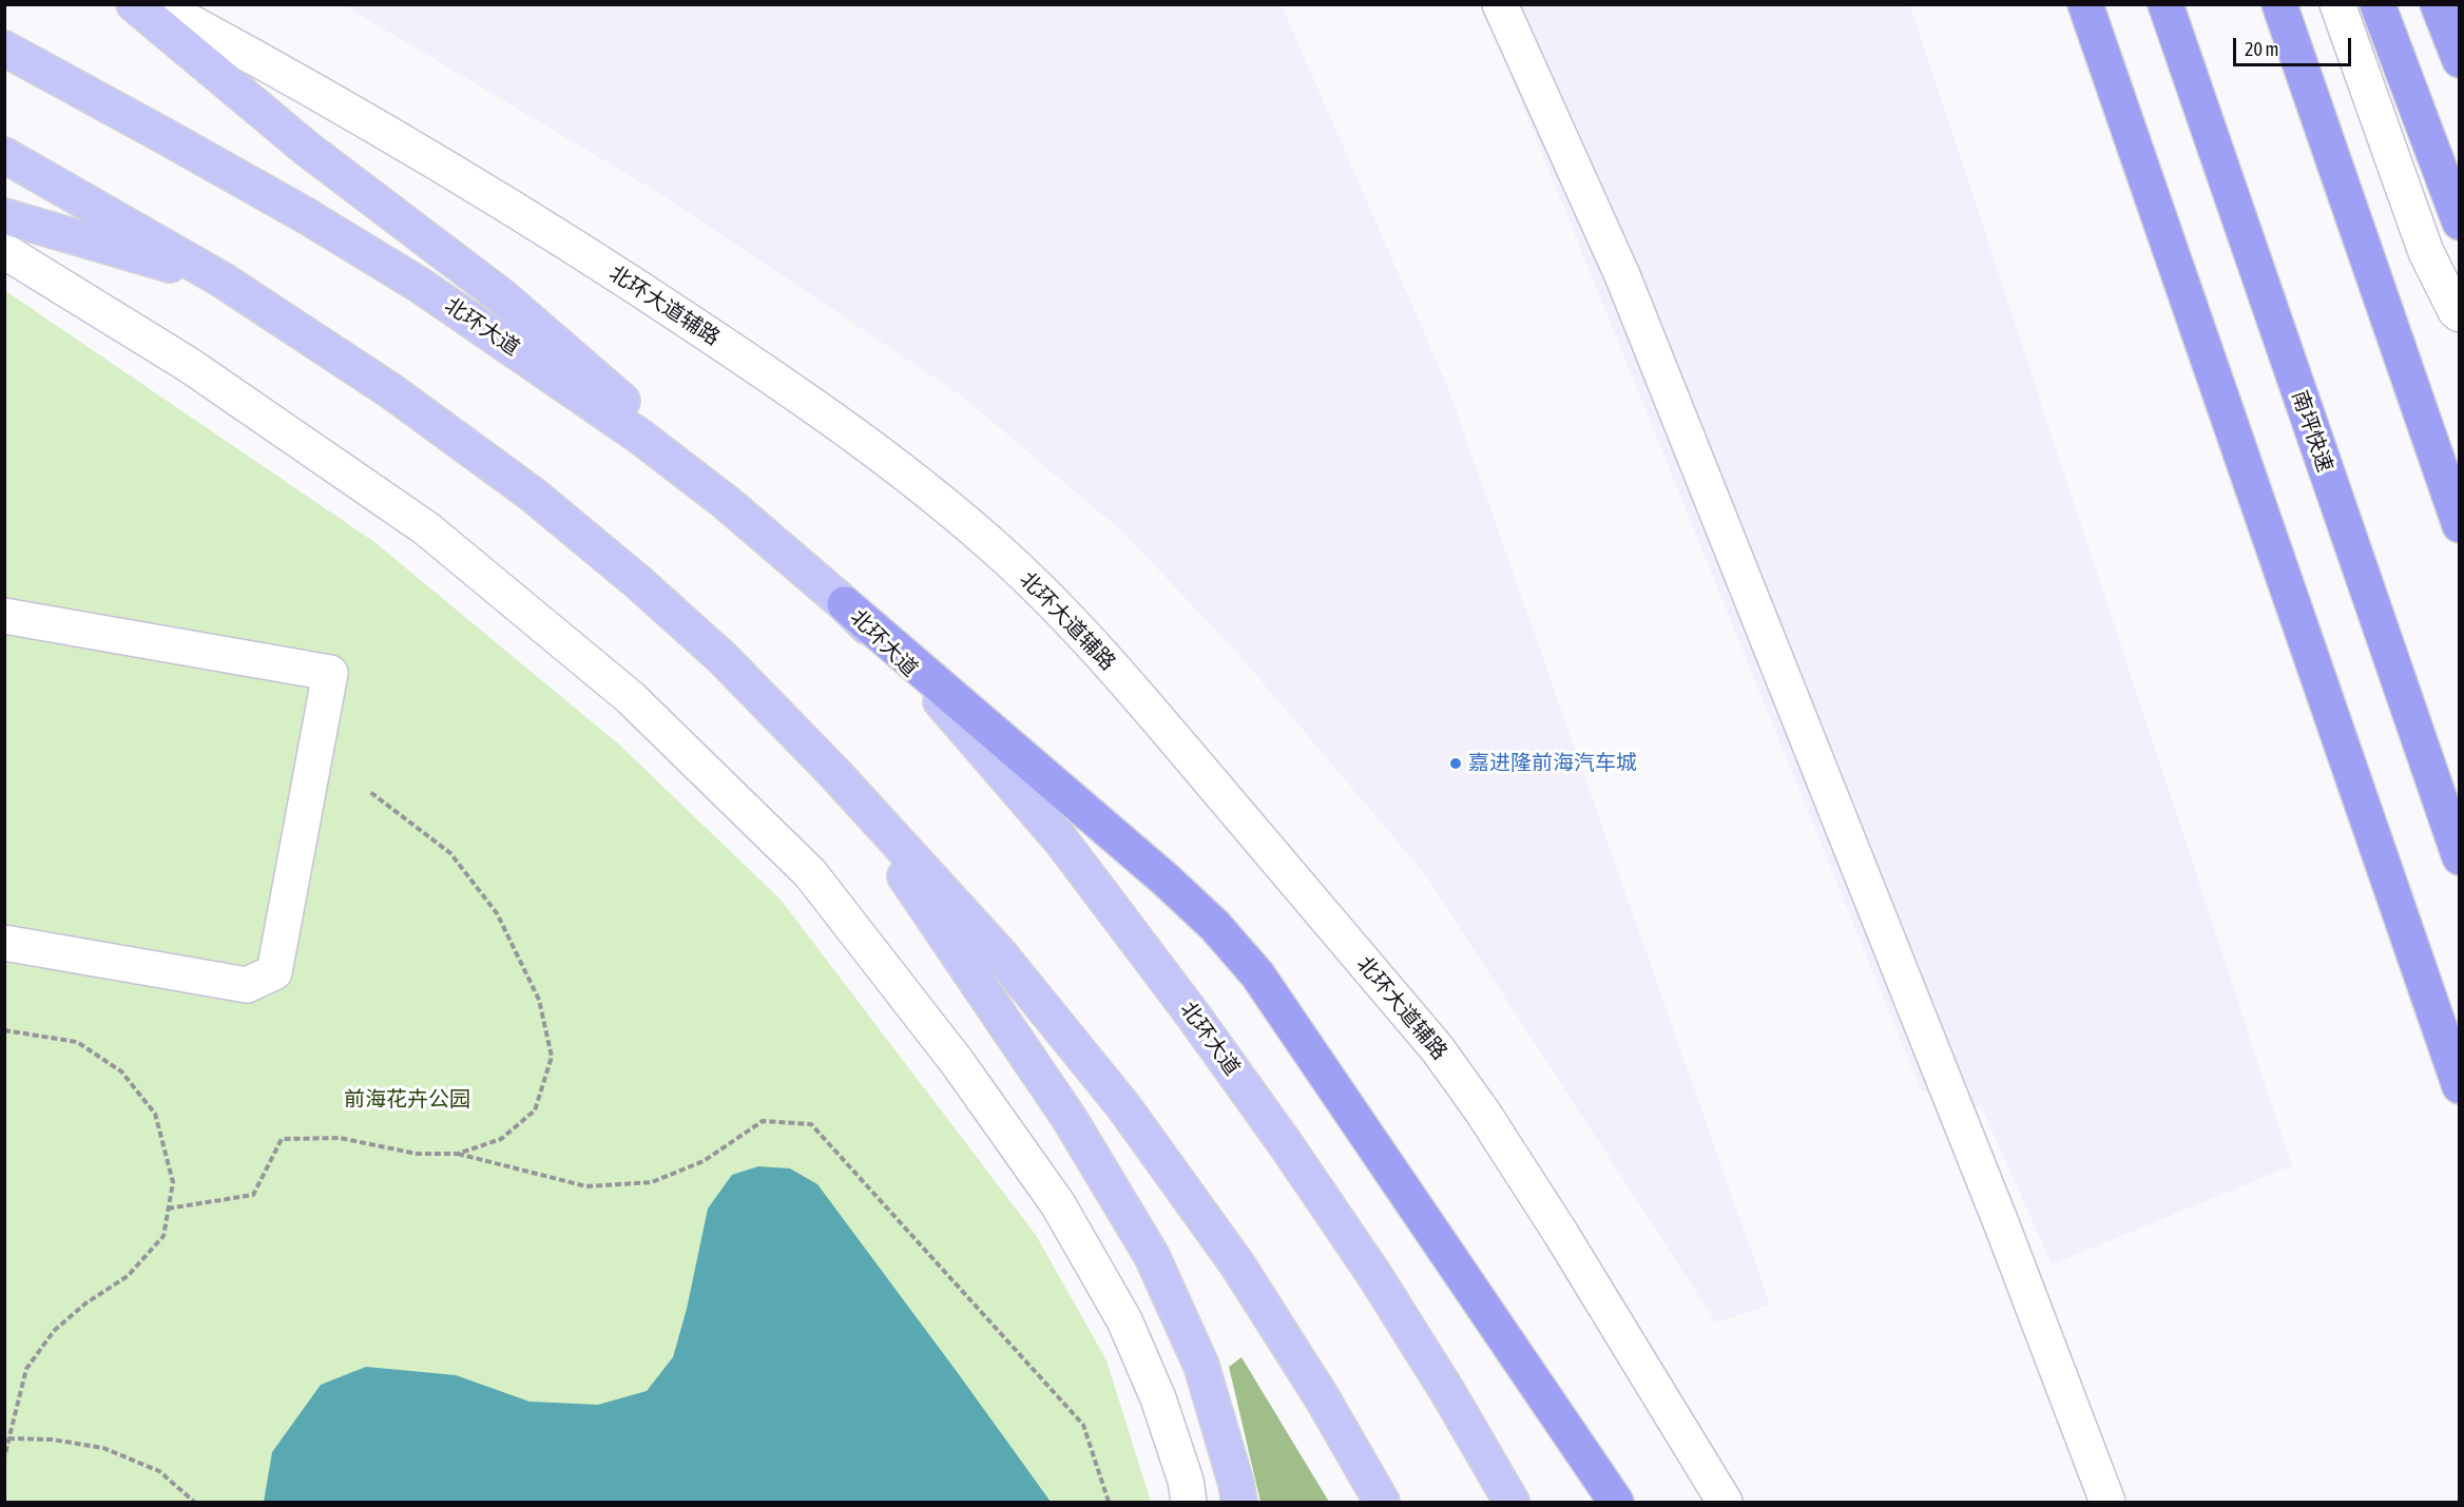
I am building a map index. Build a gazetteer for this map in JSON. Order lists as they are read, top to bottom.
{
  "streets": {
    "highway": ["南坪快速"],
    "main road": ["北环大道"],
    "street": ["北环大道辅路"]
  },
  "parks": ["前海花卉公园"],
  "places": ["嘉进隆前海汽车城"],
  "scale_bar": "20 m"
}
